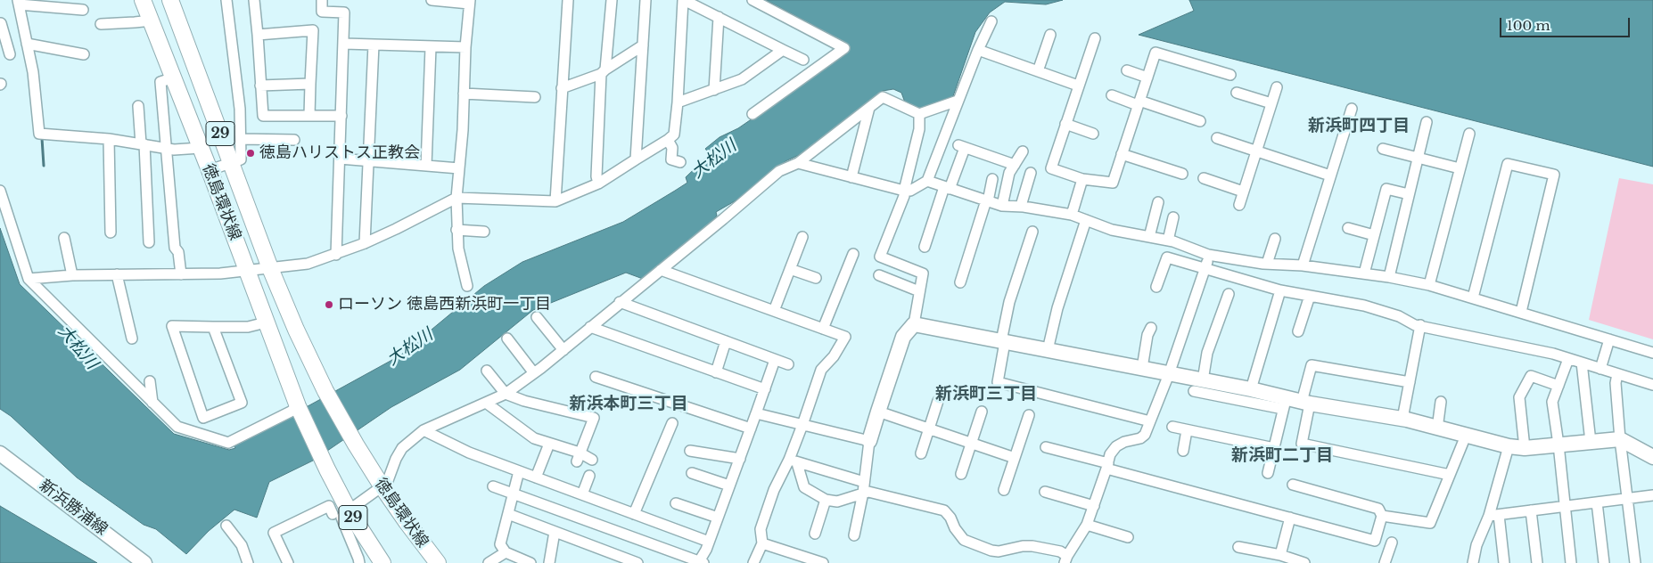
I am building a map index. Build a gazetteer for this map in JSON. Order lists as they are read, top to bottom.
{
  "streets": {
    "main road": ["29", "徳島環状線"],
    "street": ["新浜勝浦線"]
  },
  "districts": [
    "新浜町四丁目",
    "新浜町三丁目",
    "新浜本町三丁目",
    "新浜町二丁目"
  ],
  "water": ["大松川"],
  "places": ["徳島ハリストス正教会", "ローソン 徳島西新浜町一丁目"],
  "scale_bar": "100 m"
}
